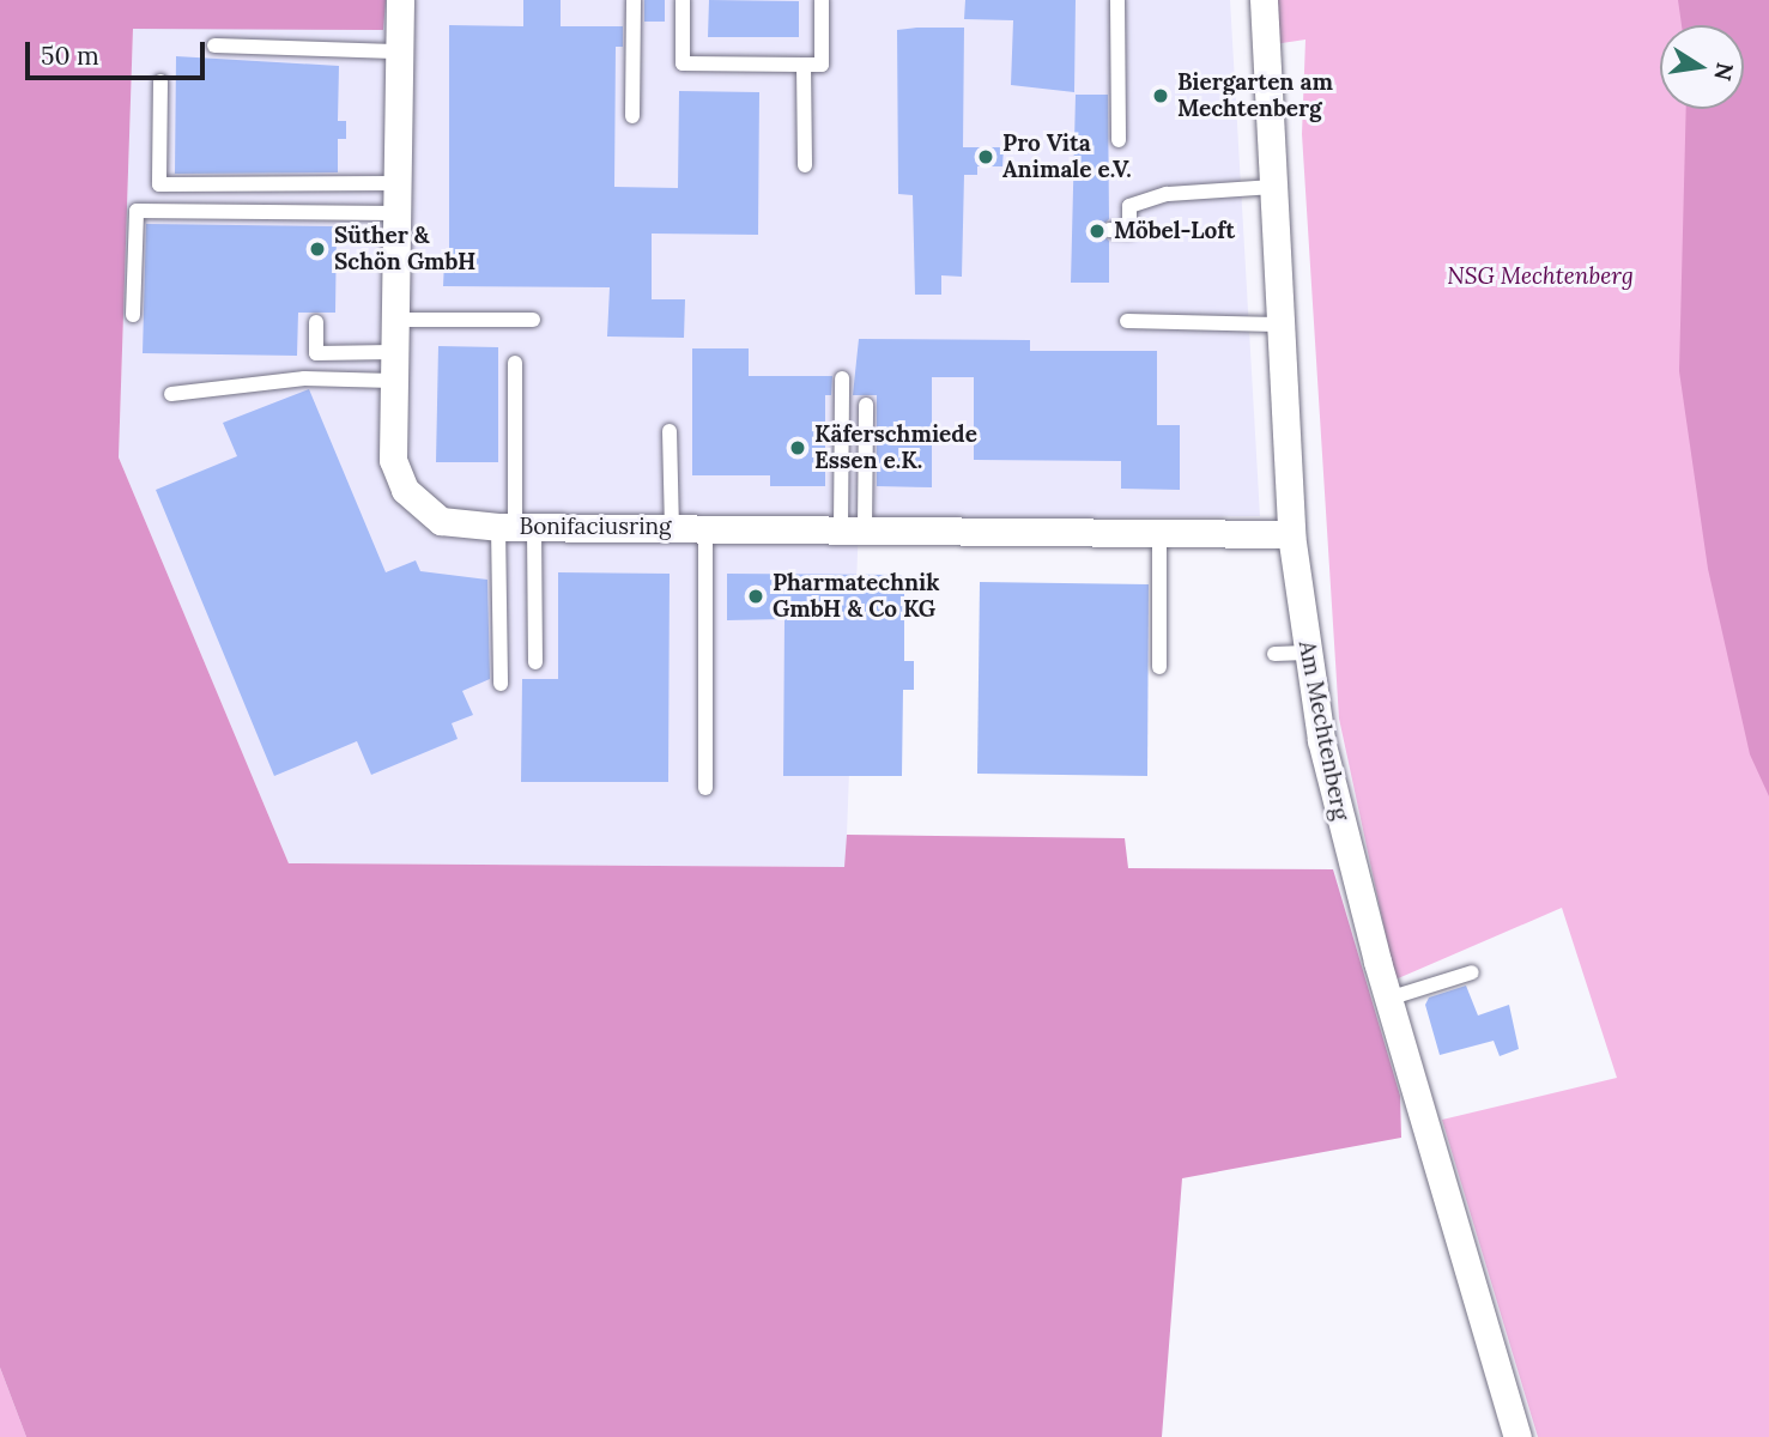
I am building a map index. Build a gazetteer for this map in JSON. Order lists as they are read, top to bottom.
{
  "streets": {
    "street": ["Bonifaciusring", "Am Mechtenberg"]
  },
  "crossings": [
    ["Bonifaciusring", "Am Mechtenberg"]
  ],
  "parks": ["NSG Mechtenberg"],
  "places": [
    "Biergarten am Mechtenberg",
    "Pro Vita Animale e.V.",
    "Möbel-Loft",
    "Süther & Schön GmbH",
    "Käferschmiede Essen e.K.",
    "Pharmatechnik GmbH & Co KG"
  ],
  "scale_bar": "50 m",
  "north": "right"
}
